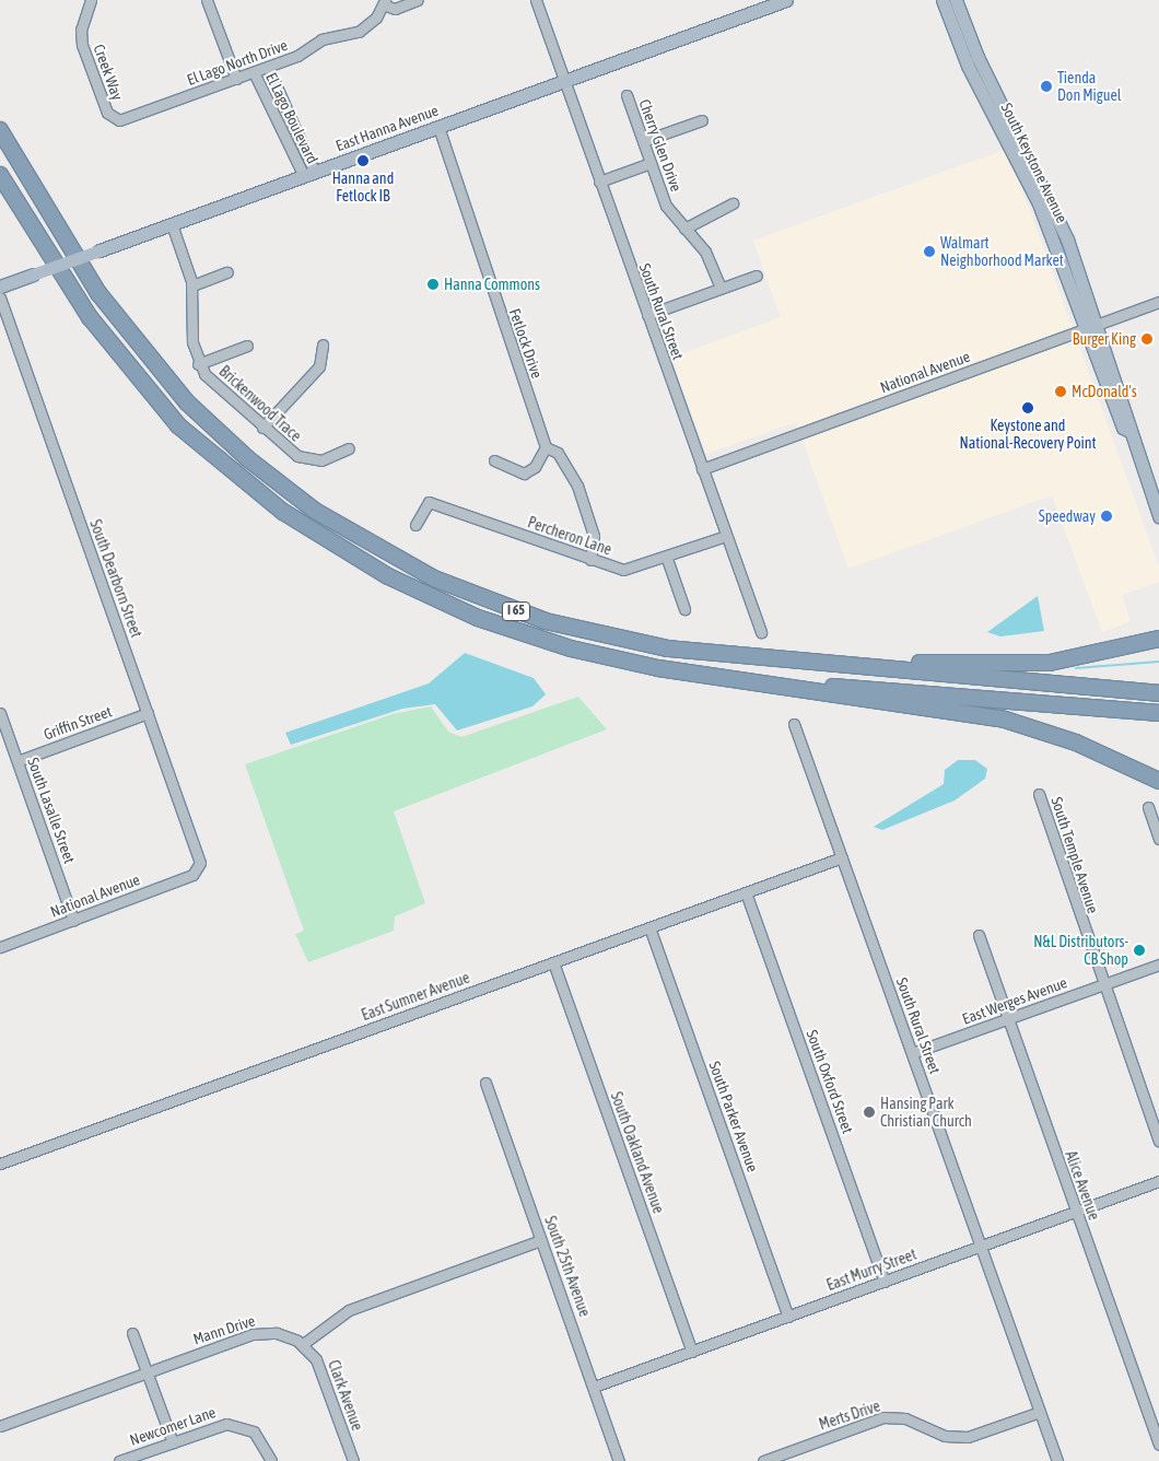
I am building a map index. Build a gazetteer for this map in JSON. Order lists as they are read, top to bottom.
{
  "streets": {
    "highway": ["I 65"],
    "main road": ["East Hanna Avenue", "South Keystone Avenue"],
    "street": [
      "El Lago North Drive",
      "Creek Way",
      "El Lago Boulevard",
      "Cherry Glen Drive",
      "South Rural Street",
      "Fetlock Drive",
      "National Avenue",
      "Brickenwood Trace",
      "Percheron Lane",
      "South Dearborn Street",
      "Griffin Street",
      "South Lasalle Street",
      "South Temple Avenue",
      "East Sumner Avenue",
      "East Werges Avenue",
      "South Oxford Street",
      "South Parker Avenue",
      "South Oakland Avenue",
      "Alice Avenue",
      "South 25th Avenue",
      "East Murry Street",
      "Mann Drive",
      "Clark Avenue",
      "Merts Drive",
      "Newcomer Lane"
    ]
  },
  "crossings": [
    ["El Lago North Drive", "Creek Way"],
    ["El Lago North Drive", "El Lago Boulevard"],
    ["El Lago Boulevard", "East Hanna Avenue"],
    ["East Hanna Avenue", "South Rural Street"],
    ["East Hanna Avenue", "Fetlock Drive"],
    ["East Hanna Avenue", "Brickenwood Trace"],
    ["South Keystone Avenue", "National Avenue"],
    ["South Rural Street", "National Avenue"],
    ["South Rural Street", "Percheron Lane"],
    ["South Rural Street", "East Sumner Avenue"],
    ["South Rural Street", "East Werges Avenue"],
    ["South Rural Street", "East Murry Street"],
    ["South Rural Street", "Merts Drive"],
    ["Fetlock Drive", "Percheron Lane"],
    ["National Avenue", "South Dearborn Street"],
    ["National Avenue", "South Lasalle Street"],
    ["South Dearborn Street", "Griffin Street"],
    ["Griffin Street", "South Lasalle Street"],
    ["South Temple Avenue", "East Werges Avenue"],
    ["East Sumner Avenue", "South Oxford Street"],
    ["East Sumner Avenue", "South Parker Avenue"],
    ["East Sumner Avenue", "South Oakland Avenue"],
    ["East Werges Avenue", "Alice Avenue"],
    ["South Oxford Street", "East Murry Street"],
    ["South Parker Avenue", "East Murry Street"],
    ["South Oakland Avenue", "East Murry Street"],
    ["Alice Avenue", "East Murry Street"],
    ["South 25th Avenue", "East Murry Street"],
    ["Mann Drive", "Clark Avenue"]
  ],
  "places": [
    "Tienda Don Miguel",
    "Hanna and Fetlock IB",
    "Walmart Neighborhood Market",
    "Hanna Commons",
    "Burger King",
    "McDonald's",
    "Keystone and National-Recovery Point",
    "Speedway",
    "N&L Distributors- CB Shop",
    "Hansing Park Christian Church"
  ]
}
